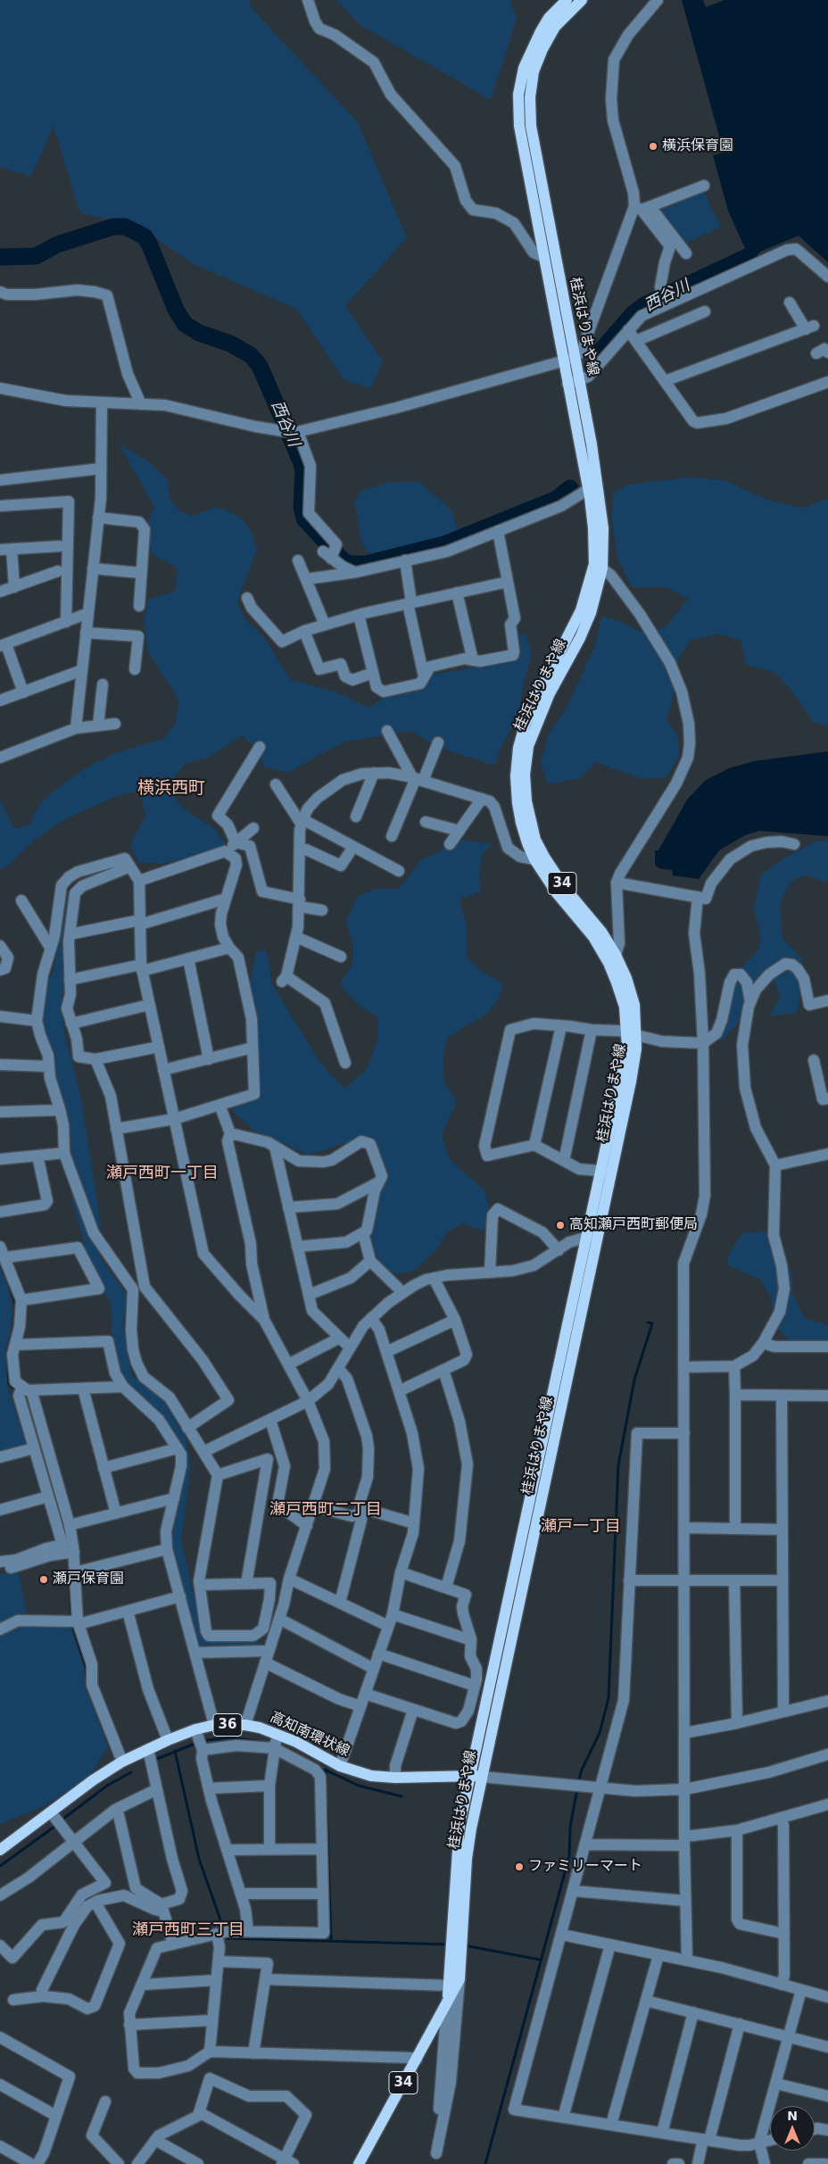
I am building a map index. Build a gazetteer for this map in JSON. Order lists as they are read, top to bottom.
{
  "streets": {
    "main road": [
      "桂浜はりまや線",
      "34",
      "36",
      "高知南環状線"
    ]
  },
  "crossings": [
    ["桂浜はりまや線", "高知南環状線"]
  ],
  "districts": [
    "横浜西町",
    "瀬戸西町一丁目",
    "瀬戸西町二丁目",
    "瀬戸一丁目",
    "瀬戸西町三丁目"
  ],
  "water": ["西谷川"],
  "places": [
    "横浜保育園",
    "高知瀬戸西町郵便局",
    "瀬戸保育園",
    "ファミリーマート"
  ],
  "north": "top"
}
